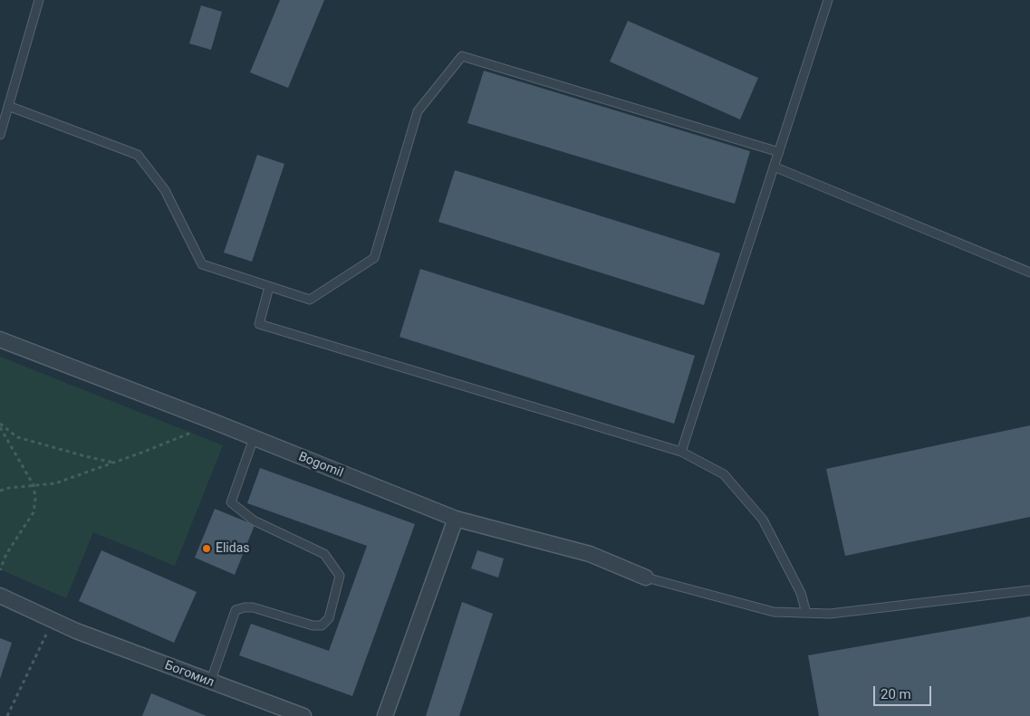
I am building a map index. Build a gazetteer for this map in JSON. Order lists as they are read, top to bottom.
{
  "streets": {
    "street": ["Bogomil", "Богомил"]
  },
  "places": ["Elidas"],
  "scale_bar": "20 m"
}
